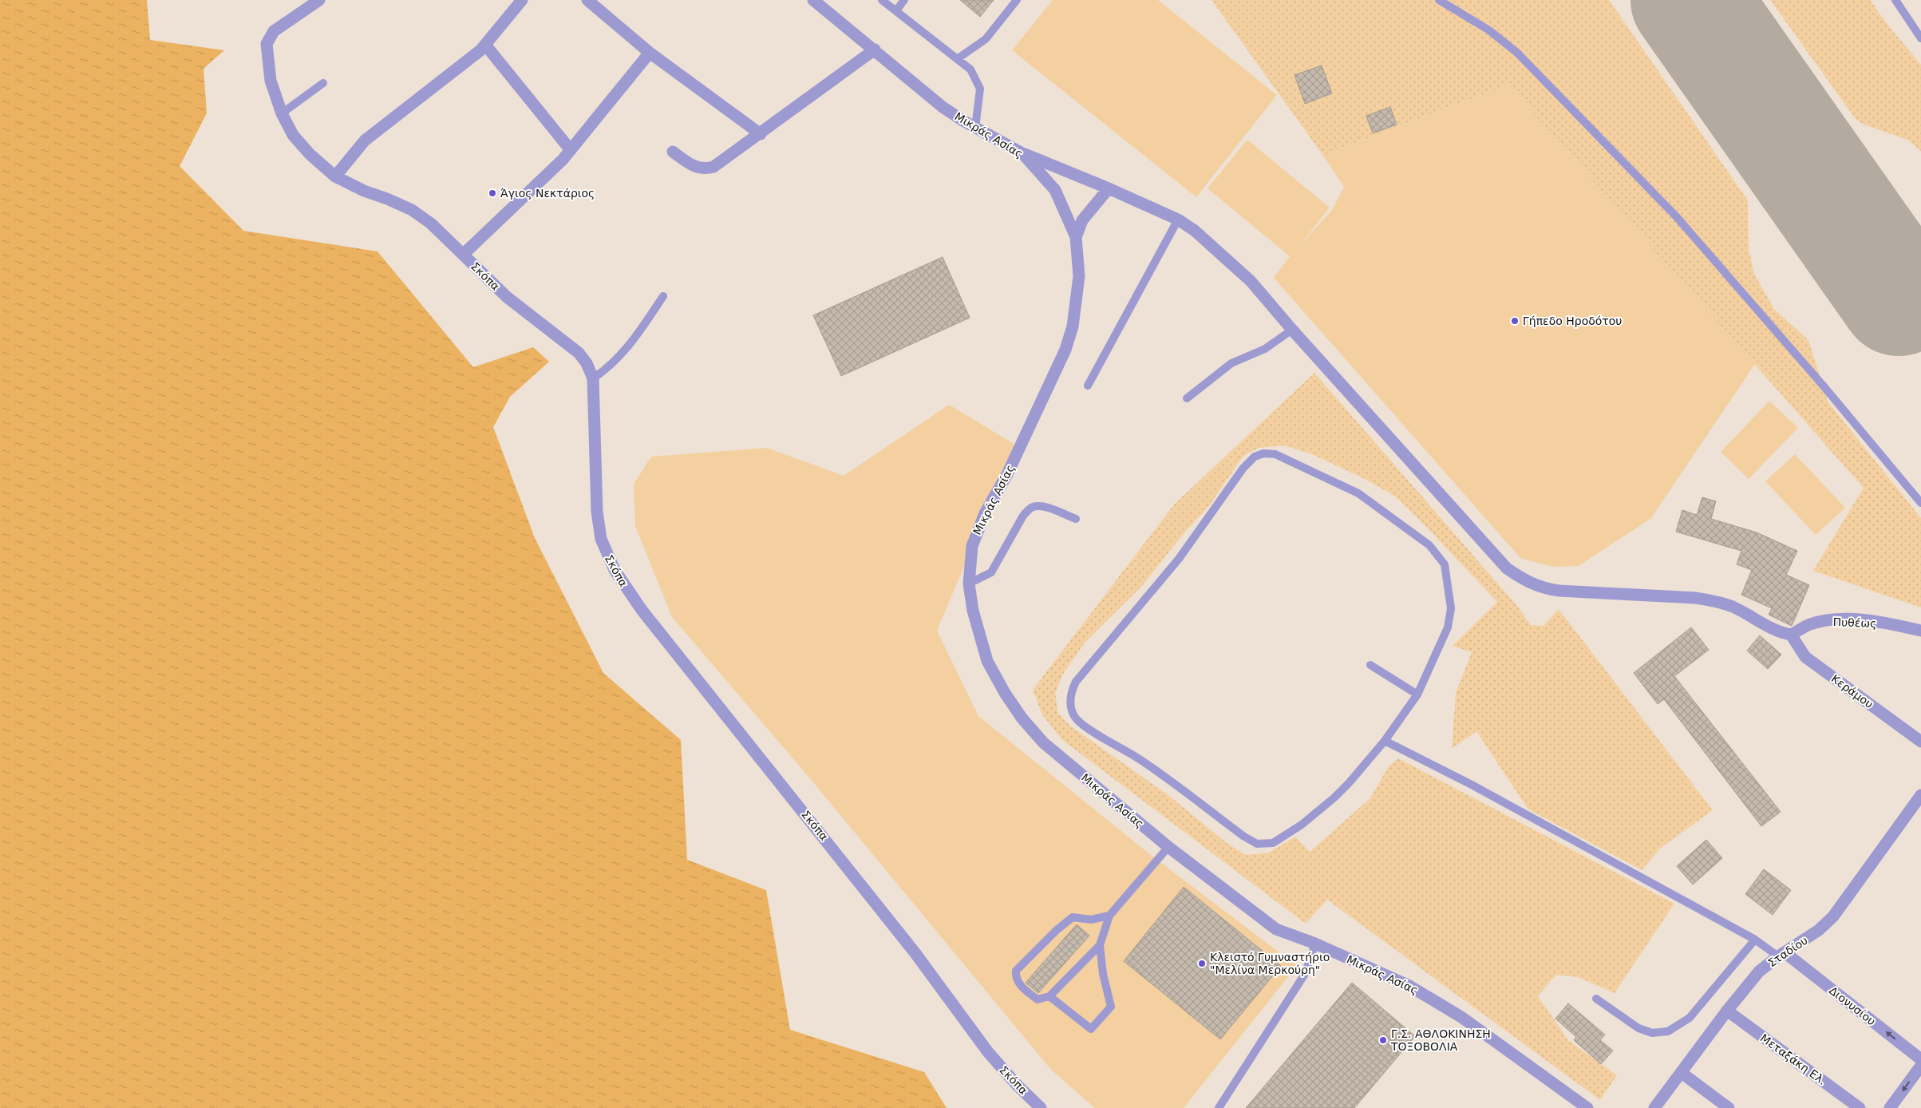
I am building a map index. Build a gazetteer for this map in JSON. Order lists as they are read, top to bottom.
{
  "streets": {
    "street": [
      "Μικράς Ασίας",
      "Σκόπα",
      "Πυθέως",
      "Κεράμου",
      "Σταδίου",
      "Διονυσίου",
      "Μεταξάκη Ελ."
    ]
  },
  "crossings": [
    ["Πυθέως", "Κεράμου"],
    ["Σταδίου", "Διονυσίου"],
    ["Σταδίου", "Μεταξάκη Ελ."]
  ],
  "one_way": ["Διονυσίου"],
  "places": [
    "Άγιος Νεκτάριος",
    "Γήπεδο Ηροδότου",
    "Κλειστό Γυμναστήριο \"Μελίνα Μερκούρη\"",
    "Γ.Σ. ΑΘΛΟΚΙΝΗΣΗ ΤΟΞΟΒΟΛΙΑ"
  ]
}
